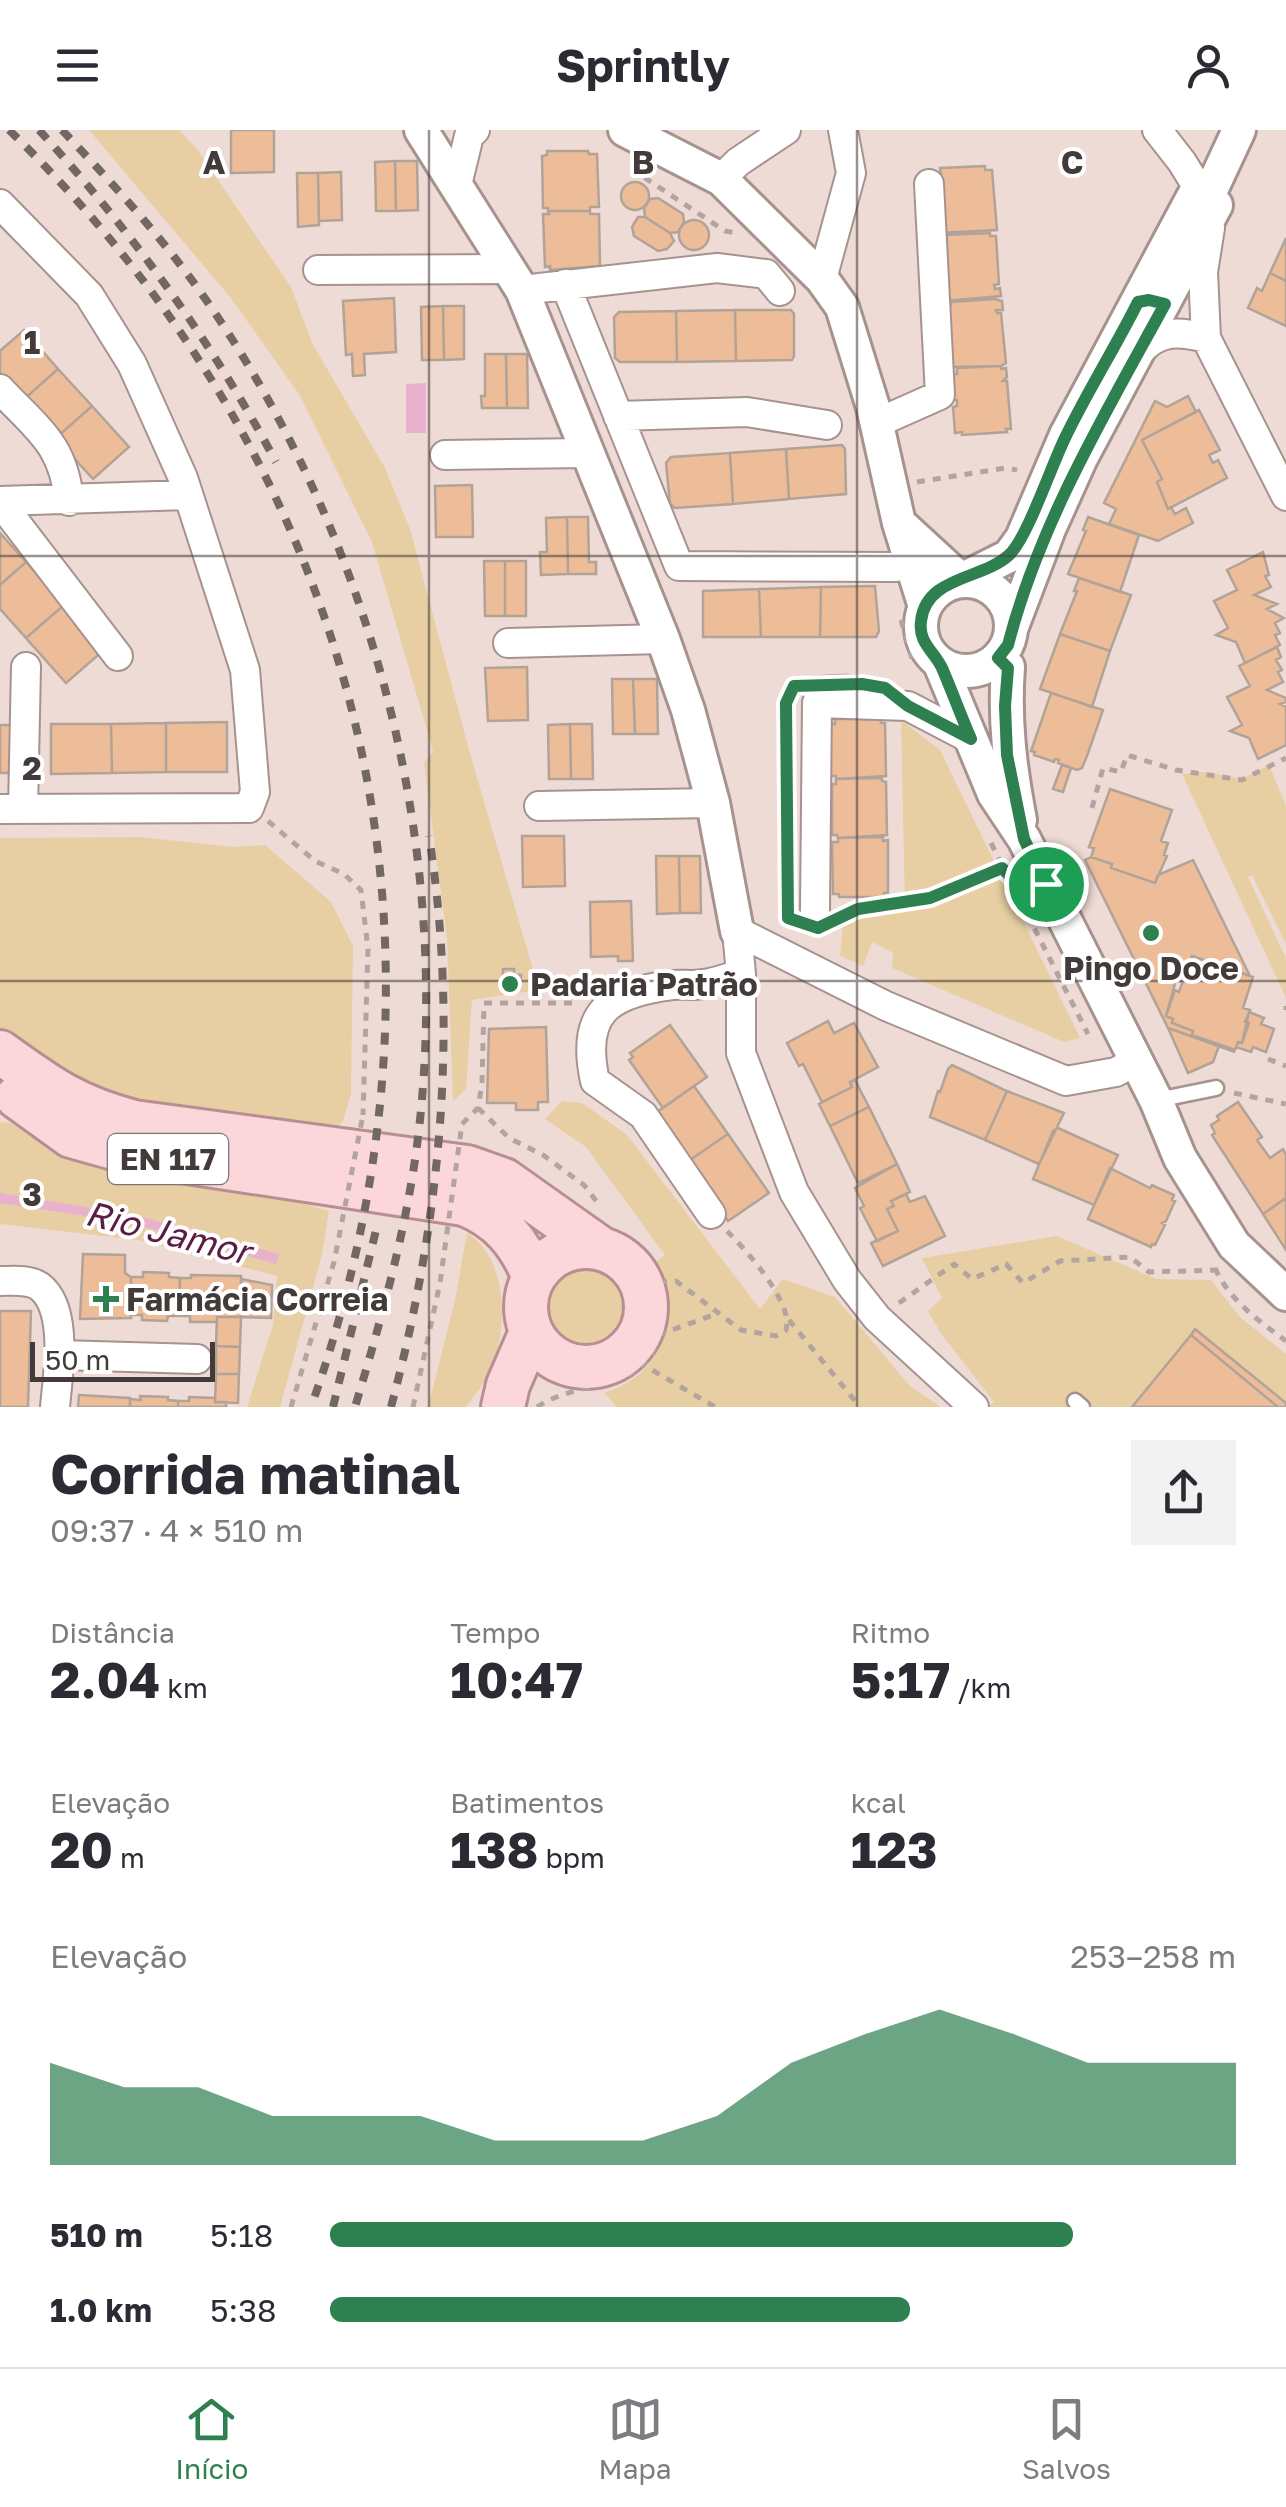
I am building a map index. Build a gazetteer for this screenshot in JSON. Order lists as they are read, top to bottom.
{
  "streets": {
    "main road": ["EN 117"]
  },
  "water": ["Rio Jamor"],
  "places": {
    "other": ["Pingo Doce", "Padaria Patrão"],
    "health": ["Farmácia Correia"]
  },
  "scale_bar": "50 m",
  "page": {
    "header": "Sprintly",
    "scale": "50 m",
    "heading": ["Corrida matinal", "09:37 · 4 × 510 m"],
    "stats": [
      ["Distância", "2.04 km"],
      ["Tempo", "10:47"],
      ["Ritmo", "5:17 /km"],
      ["Elevação", "20 m"],
      ["Batimentos", "138 bpm"],
      ["kcal", "123"]
    ],
    "chart": ["Elevação", "253–258 m"],
    "list": [
      {
        "name": "510 m",
        "note": "5:18"
      },
      {
        "name": "1.0 km",
        "note": "5:38"
      }
    ],
    "tabs": ["Início", "Mapa", "Salvos"]
  },
  "grid": {
    "columns": ["A", "B", "C"],
    "rows": ["1", "2", "3"]
  }
}
